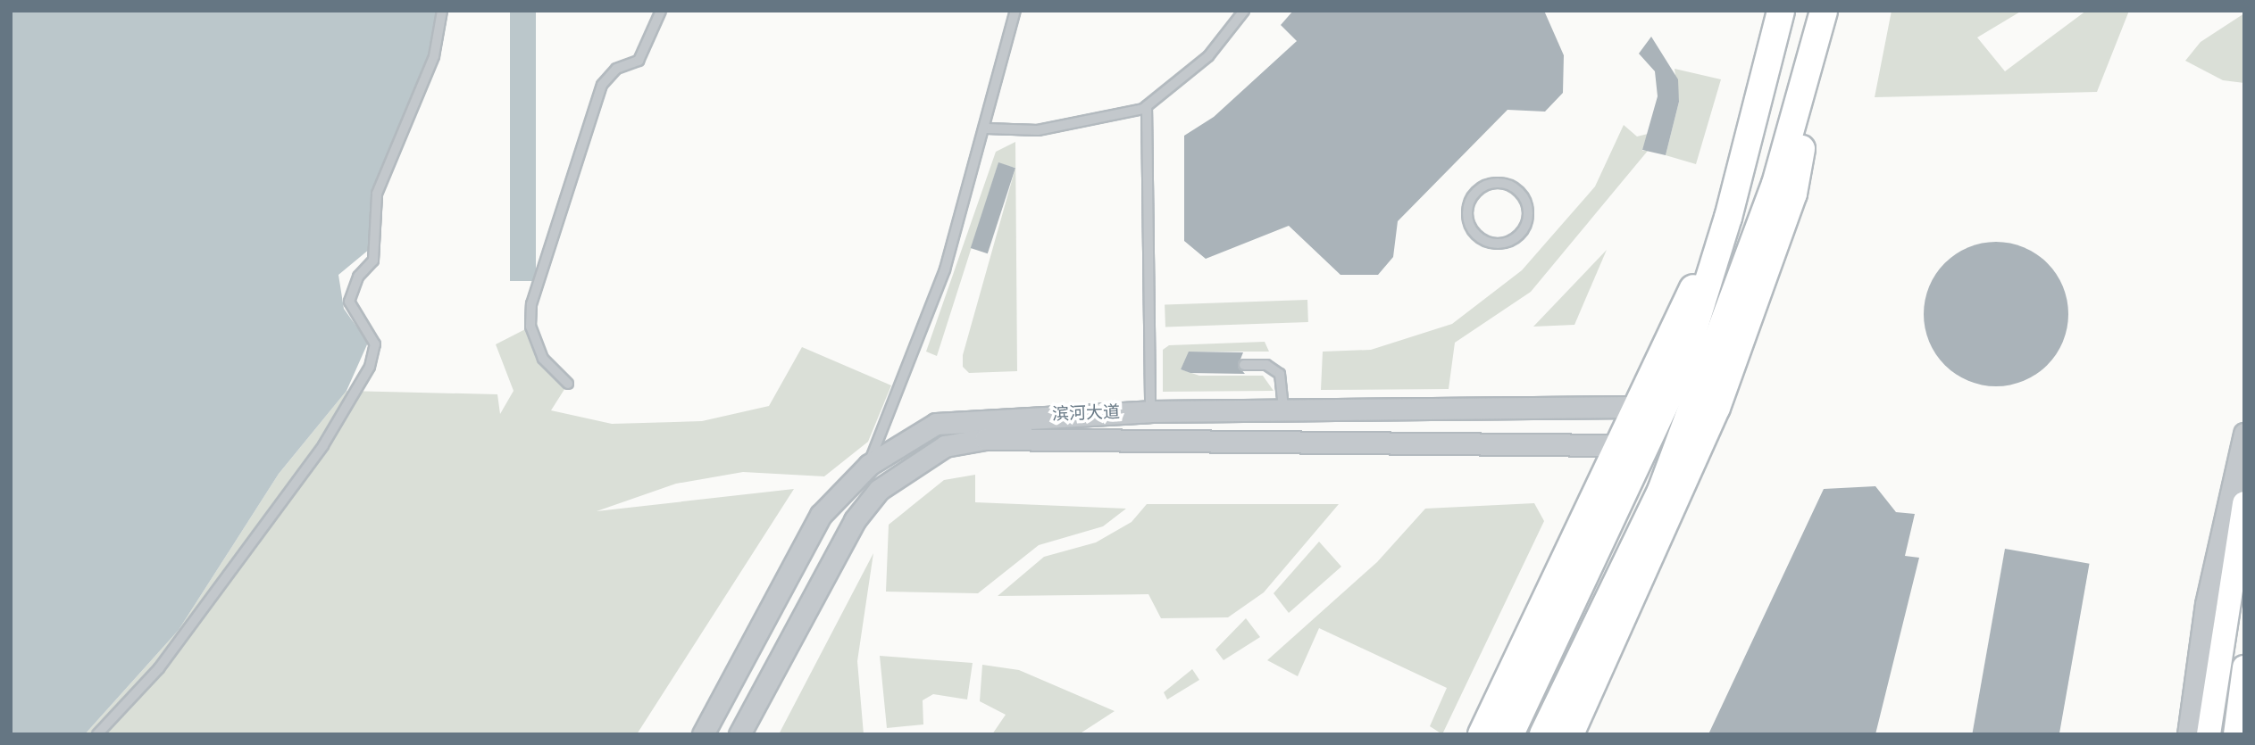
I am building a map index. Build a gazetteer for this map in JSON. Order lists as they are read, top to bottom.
{
  "streets": {
    "street": ["滨河大道"]
  }
}
